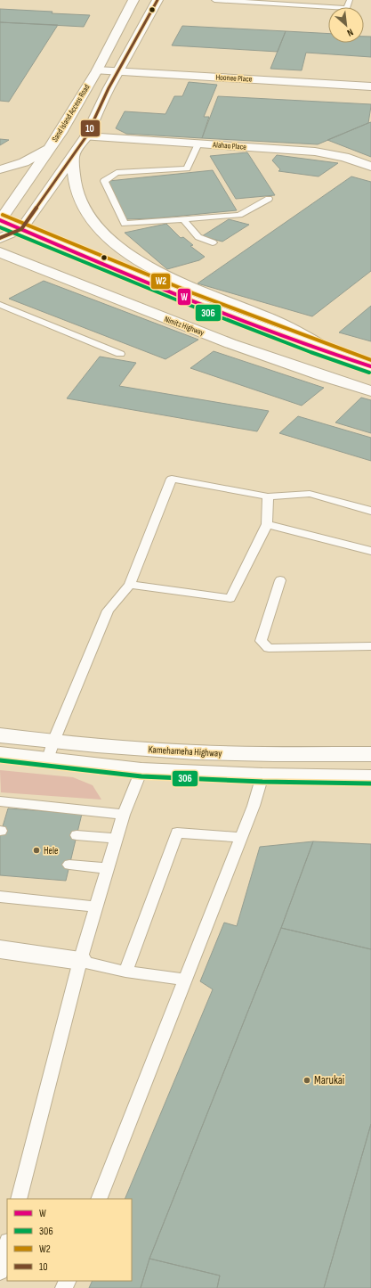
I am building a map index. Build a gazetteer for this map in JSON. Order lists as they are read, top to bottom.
{
  "streets": {
    "main road": [
      "Hoonee Place",
      "Sand Island Access Road",
      "Alahao Place",
      "Nimitz Highway",
      "Kamehameha Highway"
    ]
  },
  "crossings": [
    ["Hoonee Place", "Sand Island Access Road"]
  ],
  "places": ["Hele", "Marukai"],
  "lines": [
    "transit line 10",
    "transit line W2",
    "transit line W",
    "transit line 306"
  ],
  "legend": [
    "W",
    "306",
    "W2",
    "10"
  ],
  "north": "bottom right"
}
